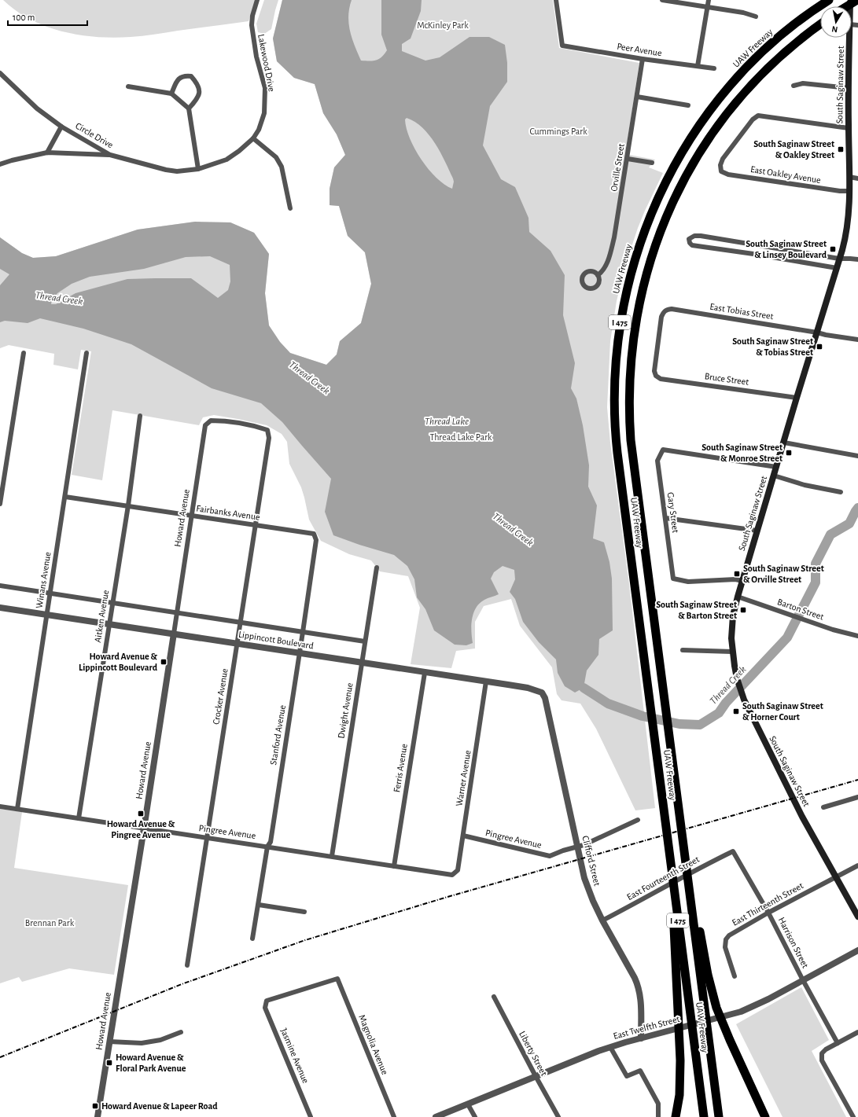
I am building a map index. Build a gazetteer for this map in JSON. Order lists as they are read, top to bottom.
{
  "streets": {
    "highway": ["UAW Freeway", "I 475"],
    "main road": ["South Saginaw Street"],
    "street": [
      "Peer Avenue",
      "Lakewood Drive",
      "Circle Drive",
      "Orville Street",
      "East Oakley Avenue",
      "East Tobias Street",
      "Bruce Street",
      "Fairbanks Avenue",
      "Gary Street",
      "Howard Avenue",
      "Winans Avenue",
      "Barton Street",
      "Aitken Avenue",
      "Lippincott Boulevard",
      "Crocker Avenue",
      "Dwight Avenue",
      "Stanford Avenue",
      "Ferris Avenue",
      "Warner Avenue",
      "Pingree Avenue",
      "Clifford Street",
      "East Fourteenth Street",
      "East Thirteenth Street",
      "Harrison Street",
      "East Twelfth Street",
      "Magnolia Avenue",
      "Liberty Street",
      "Jasmine Avenue"
    ]
  },
  "crossings": [
    ["Peer Avenue", "Orville Street"],
    ["Lakewood Drive", "Circle Drive"],
    ["South Saginaw Street", "East Oakley Avenue"],
    ["South Saginaw Street", "East Tobias Street"],
    ["South Saginaw Street", "Bruce Street"],
    ["South Saginaw Street", "Gary Street"],
    ["South Saginaw Street", "Barton Street"],
    ["South Saginaw Street", "East Thirteenth Street"],
    ["East Tobias Street", "Bruce Street"],
    ["Fairbanks Avenue", "Howard Avenue"],
    ["Fairbanks Avenue", "Winans Avenue"],
    ["Fairbanks Avenue", "Aitken Avenue"],
    ["Fairbanks Avenue", "Crocker Avenue"],
    ["Fairbanks Avenue", "Stanford Avenue"],
    ["Howard Avenue", "Lippincott Boulevard"],
    ["Howard Avenue", "Crocker Avenue"],
    ["Howard Avenue", "Pingree Avenue"],
    ["Winans Avenue", "Lippincott Boulevard"],
    ["Winans Avenue", "Pingree Avenue"],
    ["Aitken Avenue", "Lippincott Boulevard"],
    ["Aitken Avenue", "Pingree Avenue"],
    ["Lippincott Boulevard", "Crocker Avenue"],
    ["Lippincott Boulevard", "Dwight Avenue"],
    ["Lippincott Boulevard", "Stanford Avenue"],
    ["Lippincott Boulevard", "Ferris Avenue"],
    ["Lippincott Boulevard", "Warner Avenue"],
    ["Lippincott Boulevard", "Clifford Street"],
    ["Crocker Avenue", "Pingree Avenue"],
    ["Dwight Avenue", "Pingree Avenue"],
    ["Stanford Avenue", "Pingree Avenue"],
    ["Ferris Avenue", "Pingree Avenue"],
    ["Warner Avenue", "Pingree Avenue"],
    ["Pingree Avenue", "Clifford Street"],
    ["Clifford Street", "East Fourteenth Street"],
    ["Clifford Street", "East Twelfth Street"],
    ["East Fourteenth Street", "Harrison Street"],
    ["East Thirteenth Street", "Harrison Street"],
    ["Harrison Street", "East Twelfth Street"],
    ["East Twelfth Street", "Liberty Street"],
    ["Magnolia Avenue", "Jasmine Avenue"]
  ],
  "water": ["Thread Creek", "Thread Lake"],
  "parks": [
    "McKinley Park",
    "Cummings Park",
    "Thread Lake Park",
    "Brennan Park"
  ],
  "places": {
    "transit": [
      "South Saginaw Street & Oakley Street",
      "South Saginaw Street & Linsey Boulevard",
      "South Saginaw Street & Tobias Street",
      "South Saginaw Street & Monroe Street",
      "South Saginaw Street & Orville Street",
      "South Saginaw Street & Barton Street",
      "Howard Avenue & Lippincott Boulevard",
      "South Saginaw Street & Horner Court",
      "Howard Avenue & Pingree Avenue",
      "Howard Avenue & Floral Park Avenue",
      "Howard Avenue & Lapeer Road"
    ]
  },
  "scale_bar": "100 m",
  "north": "bottom"
}
